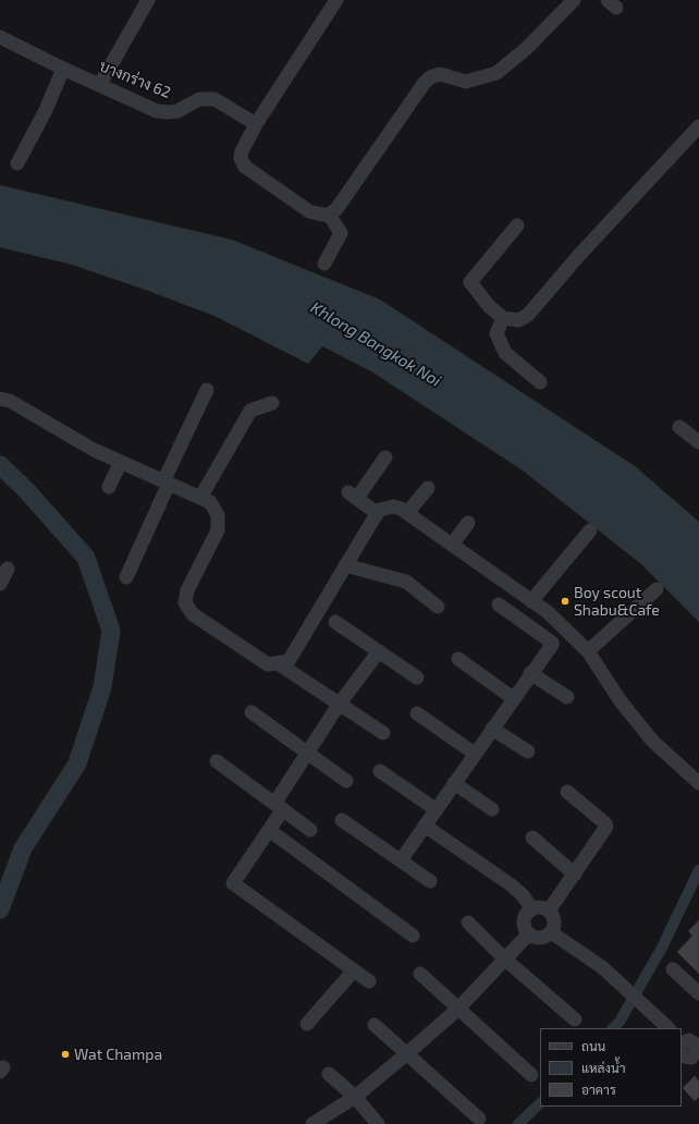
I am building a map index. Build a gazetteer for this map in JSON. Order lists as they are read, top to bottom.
{
  "streets": {
    "street": ["บางกร่าง 62"]
  },
  "water": ["Khlong Bangkok Noi"],
  "places": ["Boy scout Shabu&Cafe", "Wat Champa"],
  "legend": ["ถนน", "แหล่งน้ำ", "อาคาร"]
}
